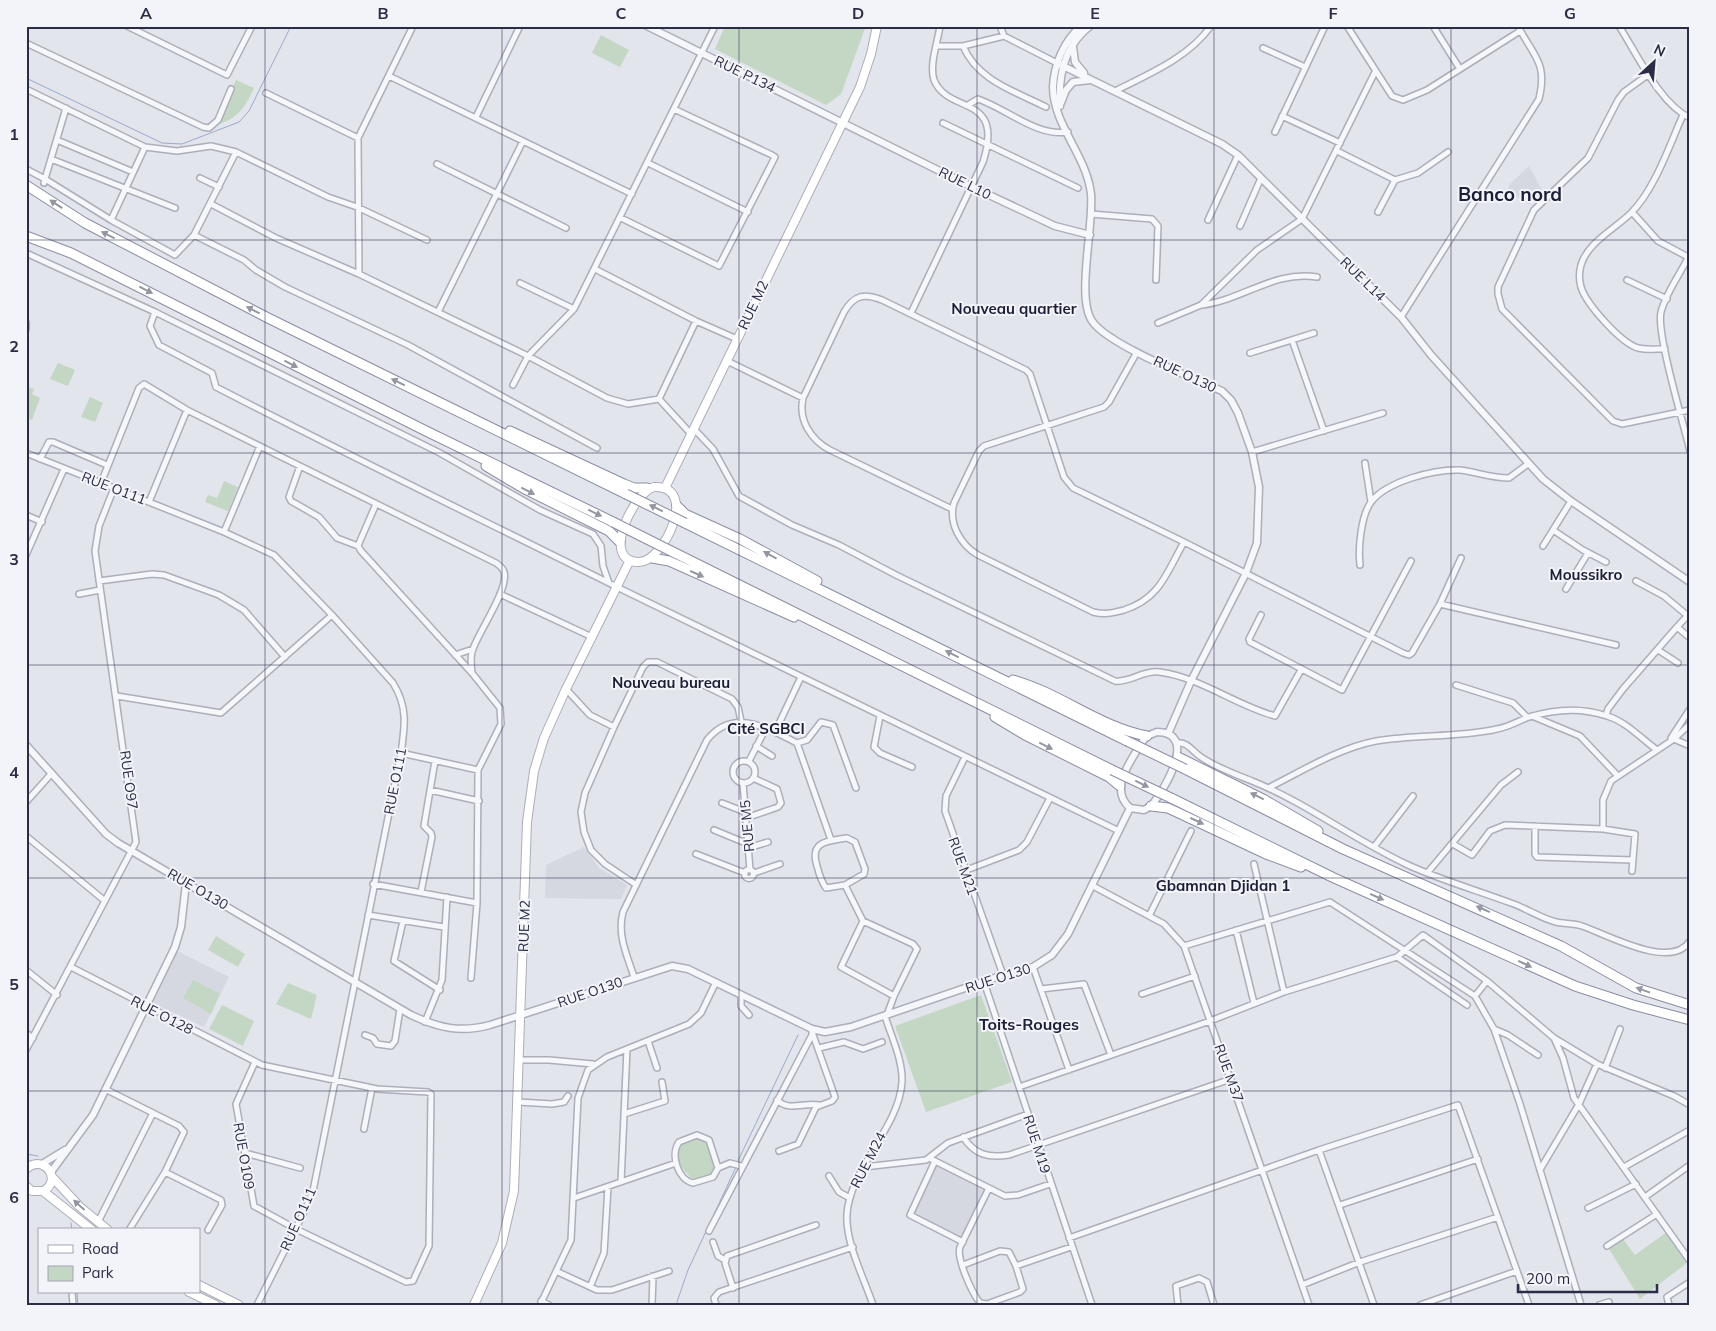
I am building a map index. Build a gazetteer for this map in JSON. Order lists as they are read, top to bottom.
{
  "streets": {
    "main road": ["RUE M2"],
    "street": [
      "RUE P134",
      "RUE L10",
      "RUE L14",
      "RUE O130",
      "RUE O111",
      "RUE O97",
      "RUE M5",
      "RUE M21",
      "RUE O128",
      "RUE M37",
      "RUE M19",
      "RUE O109",
      "RUE M24"
    ]
  },
  "crossings": [
    ["RUE P134", "RUE L10"],
    ["RUE P134", "RUE M2"],
    ["RUE L10", "RUE M2"],
    ["RUE L10", "RUE O130"],
    ["RUE L14", "RUE O130"],
    ["RUE M2", "RUE O130"],
    ["RUE O130", "RUE O111"],
    ["RUE O130", "RUE O97"],
    ["RUE O130", "RUE M21"],
    ["RUE O130", "RUE M37"],
    ["RUE O130", "RUE M19"],
    ["RUE O130", "RUE M24"],
    ["RUE O111", "RUE O97"],
    ["RUE O111", "RUE O128"],
    ["RUE O111", "RUE O109"],
    ["RUE O97", "RUE O128"],
    ["RUE O128", "RUE O109"]
  ],
  "districts": [
    "Banco nord",
    "Nouveau quartier",
    "Moussikro",
    "Nouveau bureau",
    "Cité SGBCI",
    "Gbamnan Djidan 1",
    "Toits-Rouges"
  ],
  "legend": ["Road", "Park"],
  "scale_bar": "200 m",
  "north": "top right",
  "grid": {
    "columns": [
      "A",
      "B",
      "C",
      "D",
      "E",
      "F",
      "G"
    ],
    "rows": [
      "1",
      "2",
      "3",
      "4",
      "5",
      "6"
    ]
  }
}
